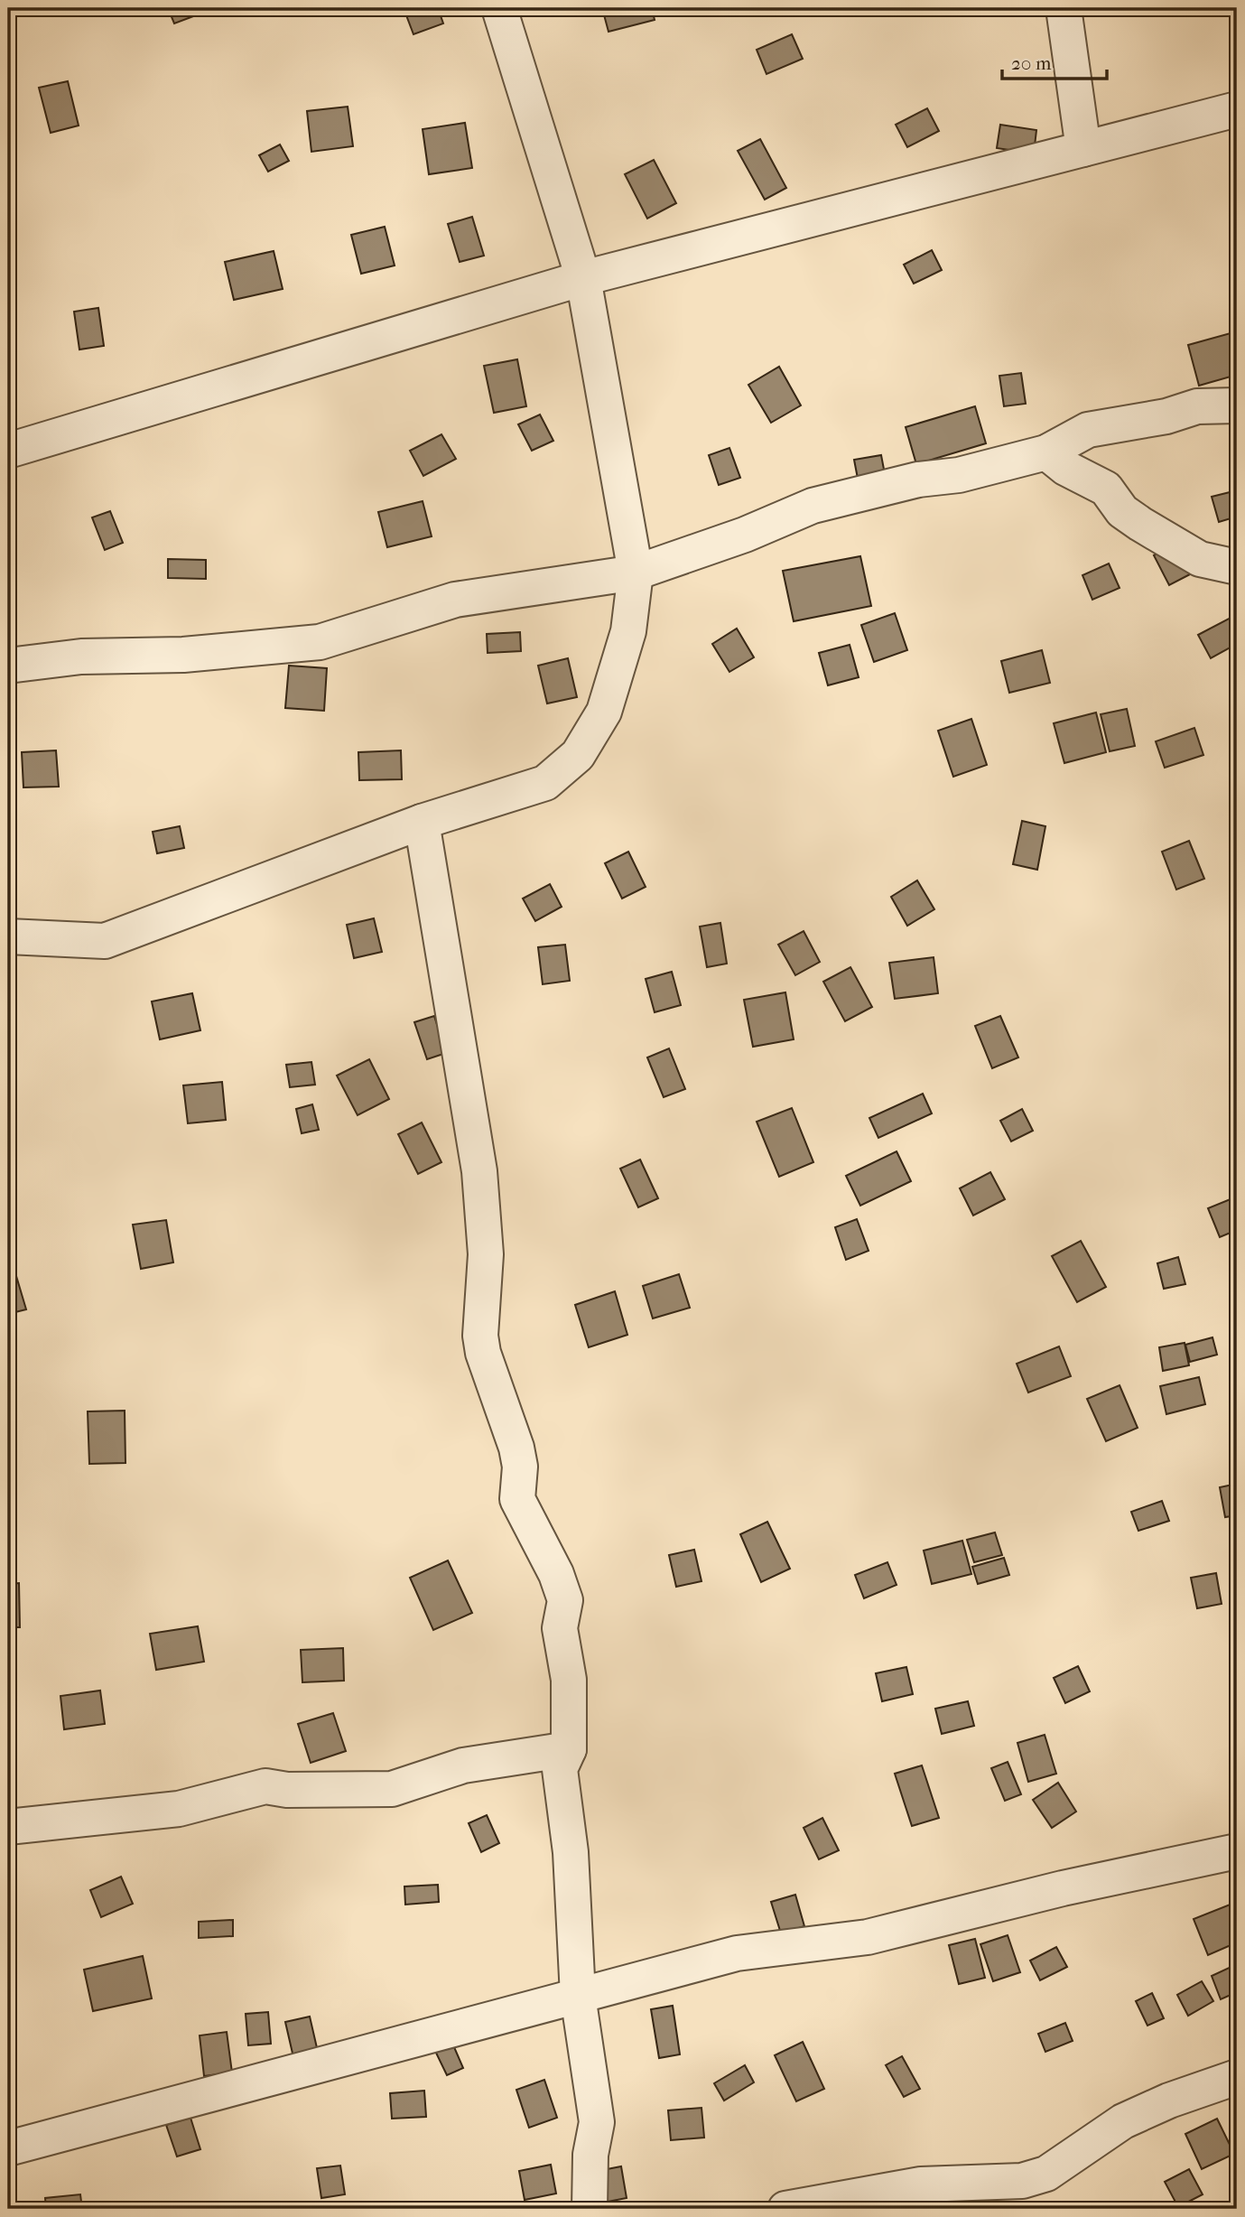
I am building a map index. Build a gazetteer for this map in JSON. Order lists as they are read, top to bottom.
{
  "scale_bar": "20 m"
}
